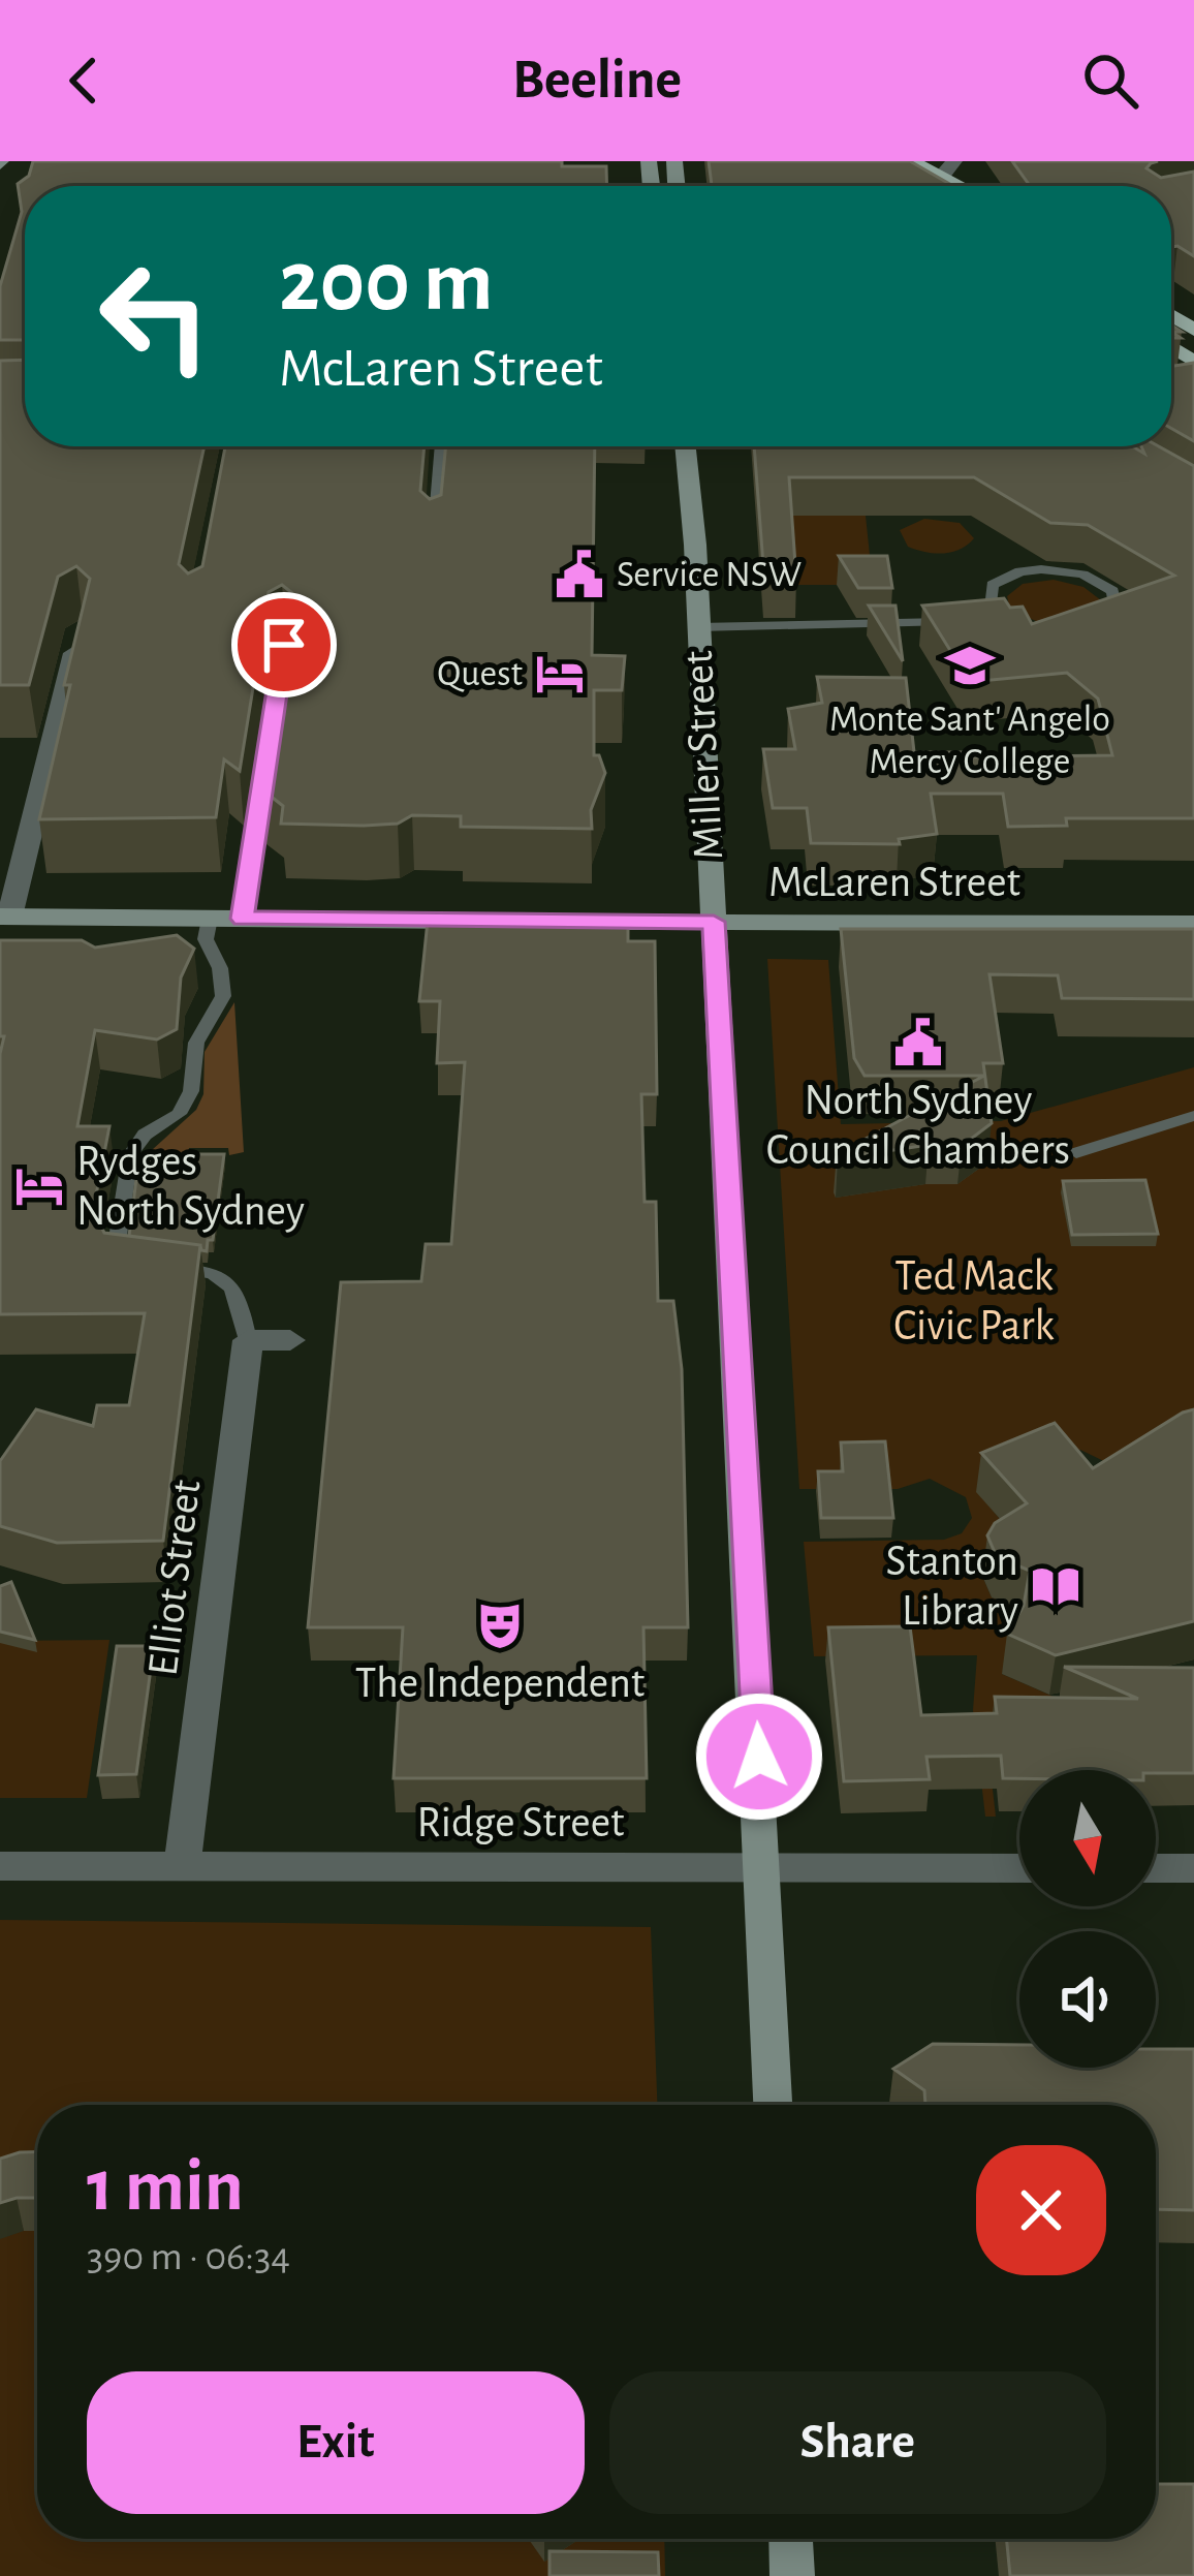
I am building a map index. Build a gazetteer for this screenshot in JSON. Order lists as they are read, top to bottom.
{
  "streets": {
    "main road": ["Miller Street", "McLaren Street"],
    "street": ["Elliot Street", "Ridge Street"]
  },
  "crossings": [
    ["Miller Street", "McLaren Street"],
    ["Miller Street", "Ridge Street"],
    ["Elliot Street", "Ridge Street"]
  ],
  "parks": ["Ted Mack Civic Park"],
  "places": {
    "public building": ["Service NSW", "North Sydney Council Chambers"],
    "school or university": ["Monte Sant' Angelo Mercy College"],
    "hotel": ["Quest", "Rydges North Sydney"],
    "library": ["Stanton Library"],
    "theatre": ["The Independent"]
  },
  "north": "bottom",
  "page": {
    "header": "Beeline",
    "turn": ["200 m", "McLaren Street"],
    "heading": ["1 min", "390 m · 06:34"],
    "buttons": ["Exit", "Share"]
  }
}
